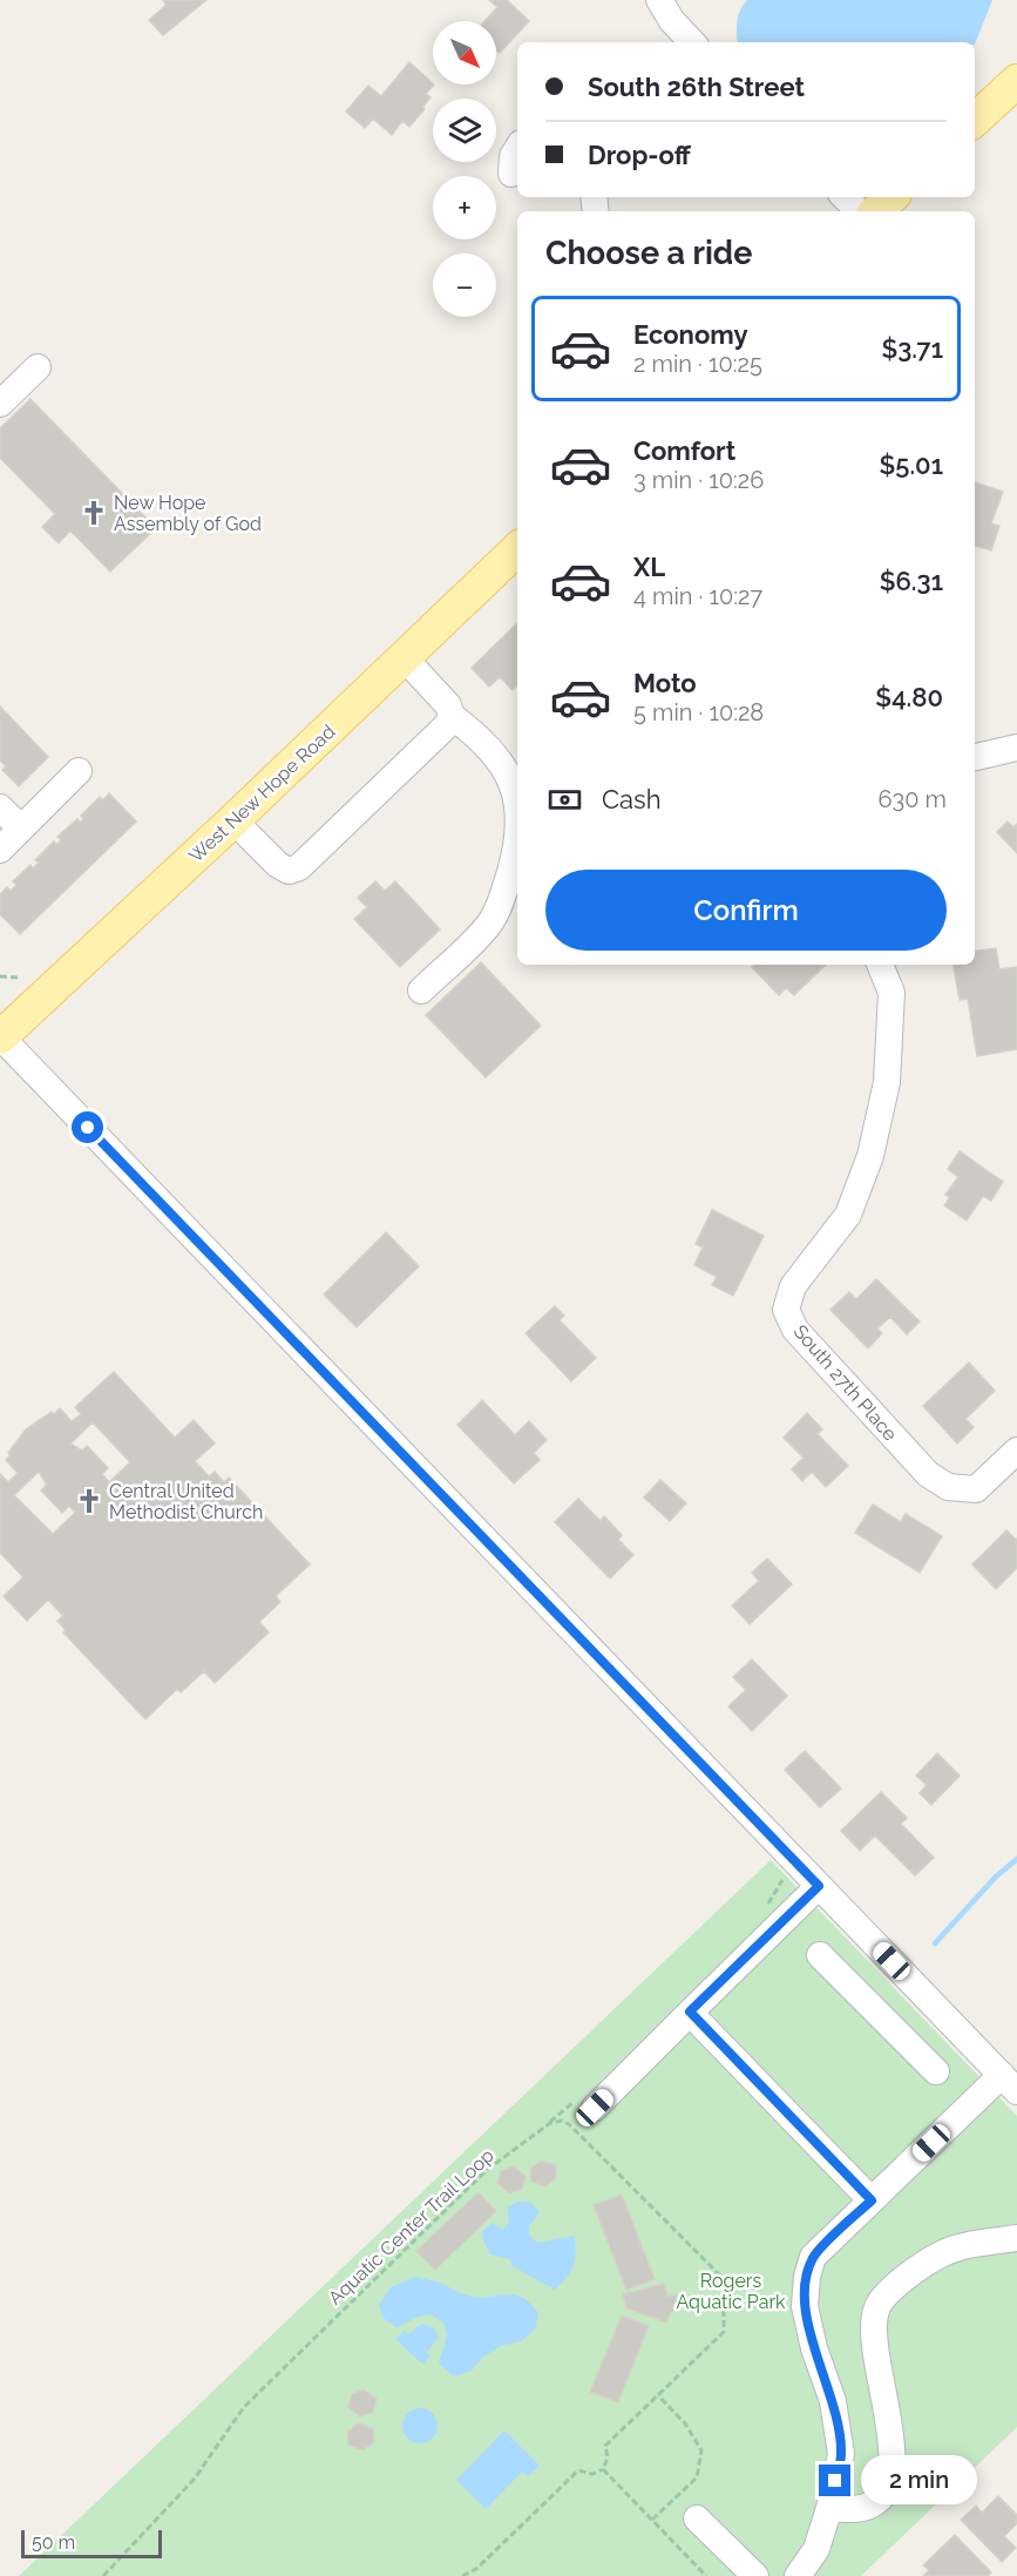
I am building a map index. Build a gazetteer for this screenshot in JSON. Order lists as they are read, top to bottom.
{
  "streets": {
    "main road": ["West New Hope Road"],
    "street": ["South 27th Place"],
    "path": ["Aquatic Center Trail Loop"]
  },
  "parks": ["Rogers Aquatic Park"],
  "places": {
    "church": ["New Hope Assembly of God", "Central United Methodist Church"]
  },
  "scale_bar": "50 m",
  "north": "bottom right",
  "page": {
    "map_buttons": ["+", "−"],
    "banner": ["South 26th Street", "Drop-off"],
    "heading": "Choose a ride",
    "list": [
      {
        "name": "Economy",
        "note": "2 min · 10:25",
        "value": "$3.71"
      },
      {
        "name": "Comfort",
        "note": "3 min · 10:26",
        "value": "$5.01"
      },
      {
        "name": "XL",
        "note": "4 min · 10:27",
        "value": "$6.31"
      },
      {
        "name": "Moto",
        "note": "5 min · 10:28",
        "value": "$4.80"
      }
    ],
    "pay": ["Cash", "630 m"],
    "buttons": "Confirm",
    "bubble": "2 min",
    "scale": "50 m"
  }
}
